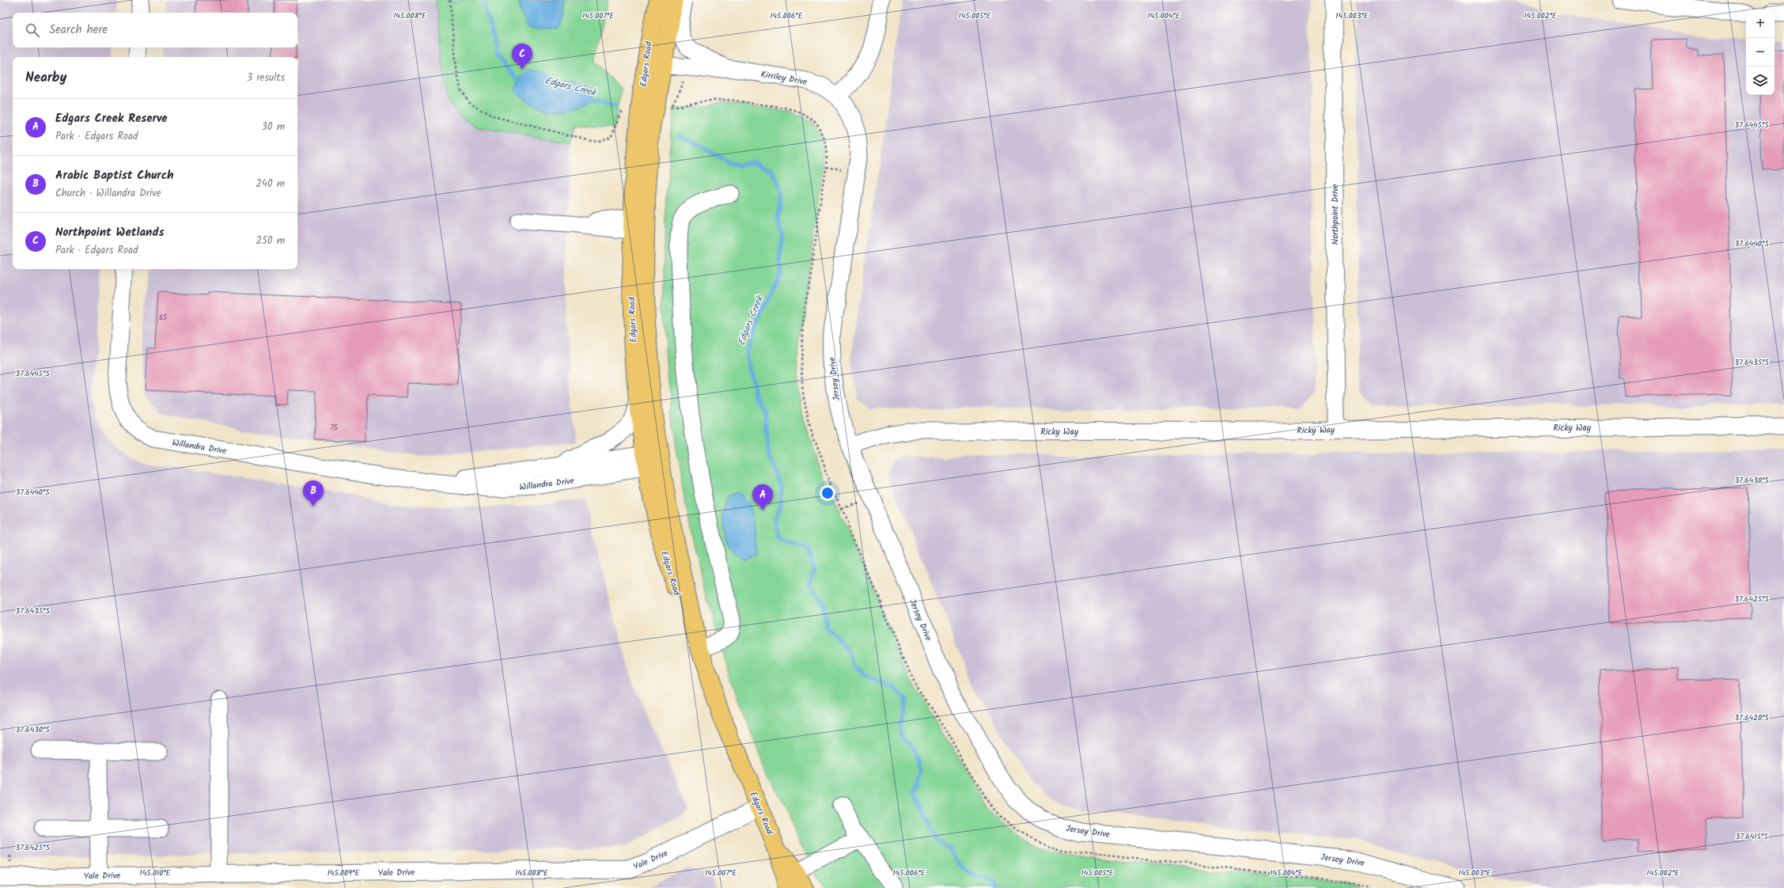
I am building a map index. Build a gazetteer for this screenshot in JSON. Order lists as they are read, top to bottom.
{
  "streets": {
    "main road": ["Edgars Road"],
    "street": [
      "Kirriley Drive",
      "Northpoint Drive",
      "Jersey Drive",
      "Ricky Way",
      "Willandra Drive",
      "Yale Drive"
    ]
  },
  "crossings": [
    ["Edgars Road", "Kirriley Drive"],
    ["Edgars Road", "Willandra Drive"],
    ["Edgars Road", "Yale Drive"],
    ["Kirriley Drive", "Jersey Drive"],
    ["Northpoint Drive", "Ricky Way"],
    ["Jersey Drive", "Ricky Way"]
  ],
  "water": ["Edgars Creek"],
  "house_numbers": ["65", "75"],
  "page": {
    "map_buttons": ["+", "−"],
    "search": "Search here",
    "pins": ["C", "B", "A"],
    "heading": ["Nearby", "3 results"],
    "list": [
      {
        "mark": "A",
        "name": "Edgars Creek Reserve",
        "note": "Park · Edgars Road",
        "value": "30 m"
      },
      {
        "mark": "B",
        "name": "Arabic Baptist Church",
        "note": "Church · Willandra Drive",
        "value": "240 m"
      },
      {
        "mark": "C",
        "name": "Northpoint Wetlands",
        "note": "Park · Edgars Road",
        "value": "250 m"
      }
    ]
  },
  "coordinates": [
    "145.008°E",
    "145.007°E",
    "145.006°E",
    "145.005°E",
    "145.004°E",
    "145.003°E",
    "145.002°E",
    "37.6445°S",
    "37.6440°S",
    "37.6435°S",
    "37.6430°S",
    "37.6425°S",
    "37.6420°S",
    "37.6415°S",
    "145.010°E",
    "145.009°E"
  ]
}
